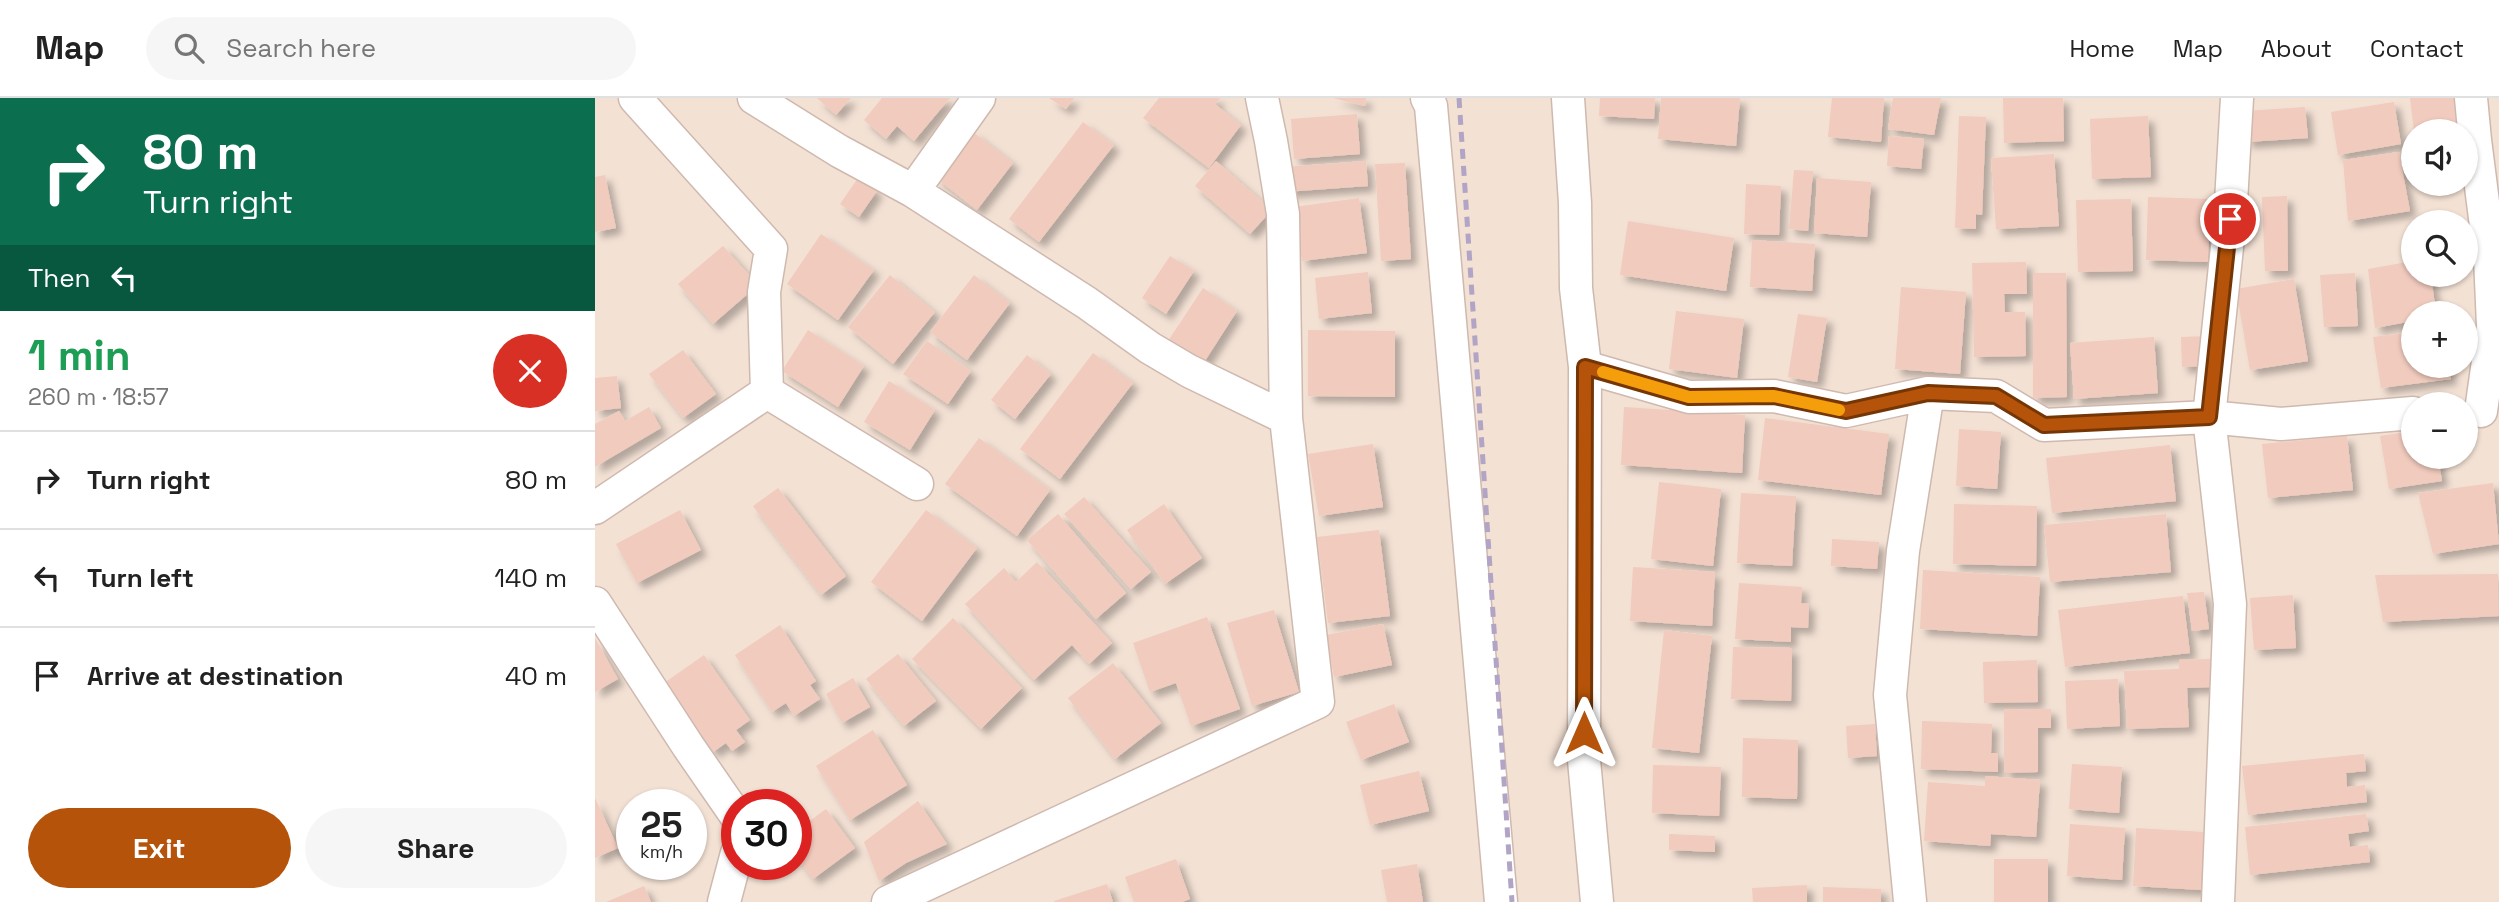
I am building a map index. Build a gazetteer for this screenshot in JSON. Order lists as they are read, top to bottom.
{
  "page": {
    "header": "Map",
    "search": "Search here",
    "nav": [
      "Home",
      "Map",
      "About",
      "Contact"
    ],
    "turn": ["80 m", "Turn right"],
    "map_buttons": ["+", "−"],
    "then": "Then",
    "heading": ["1 min", "260 m · 18:57"],
    "list": [
      {
        "name": "Turn right",
        "value": "80 m"
      },
      {
        "name": "Turn left",
        "value": "140 m"
      },
      {
        "name": "Arrive at destination",
        "value": "40 m"
      }
    ],
    "speed": "25 km/h",
    "limit": "30",
    "buttons": ["Exit", "Share"]
  }
}
